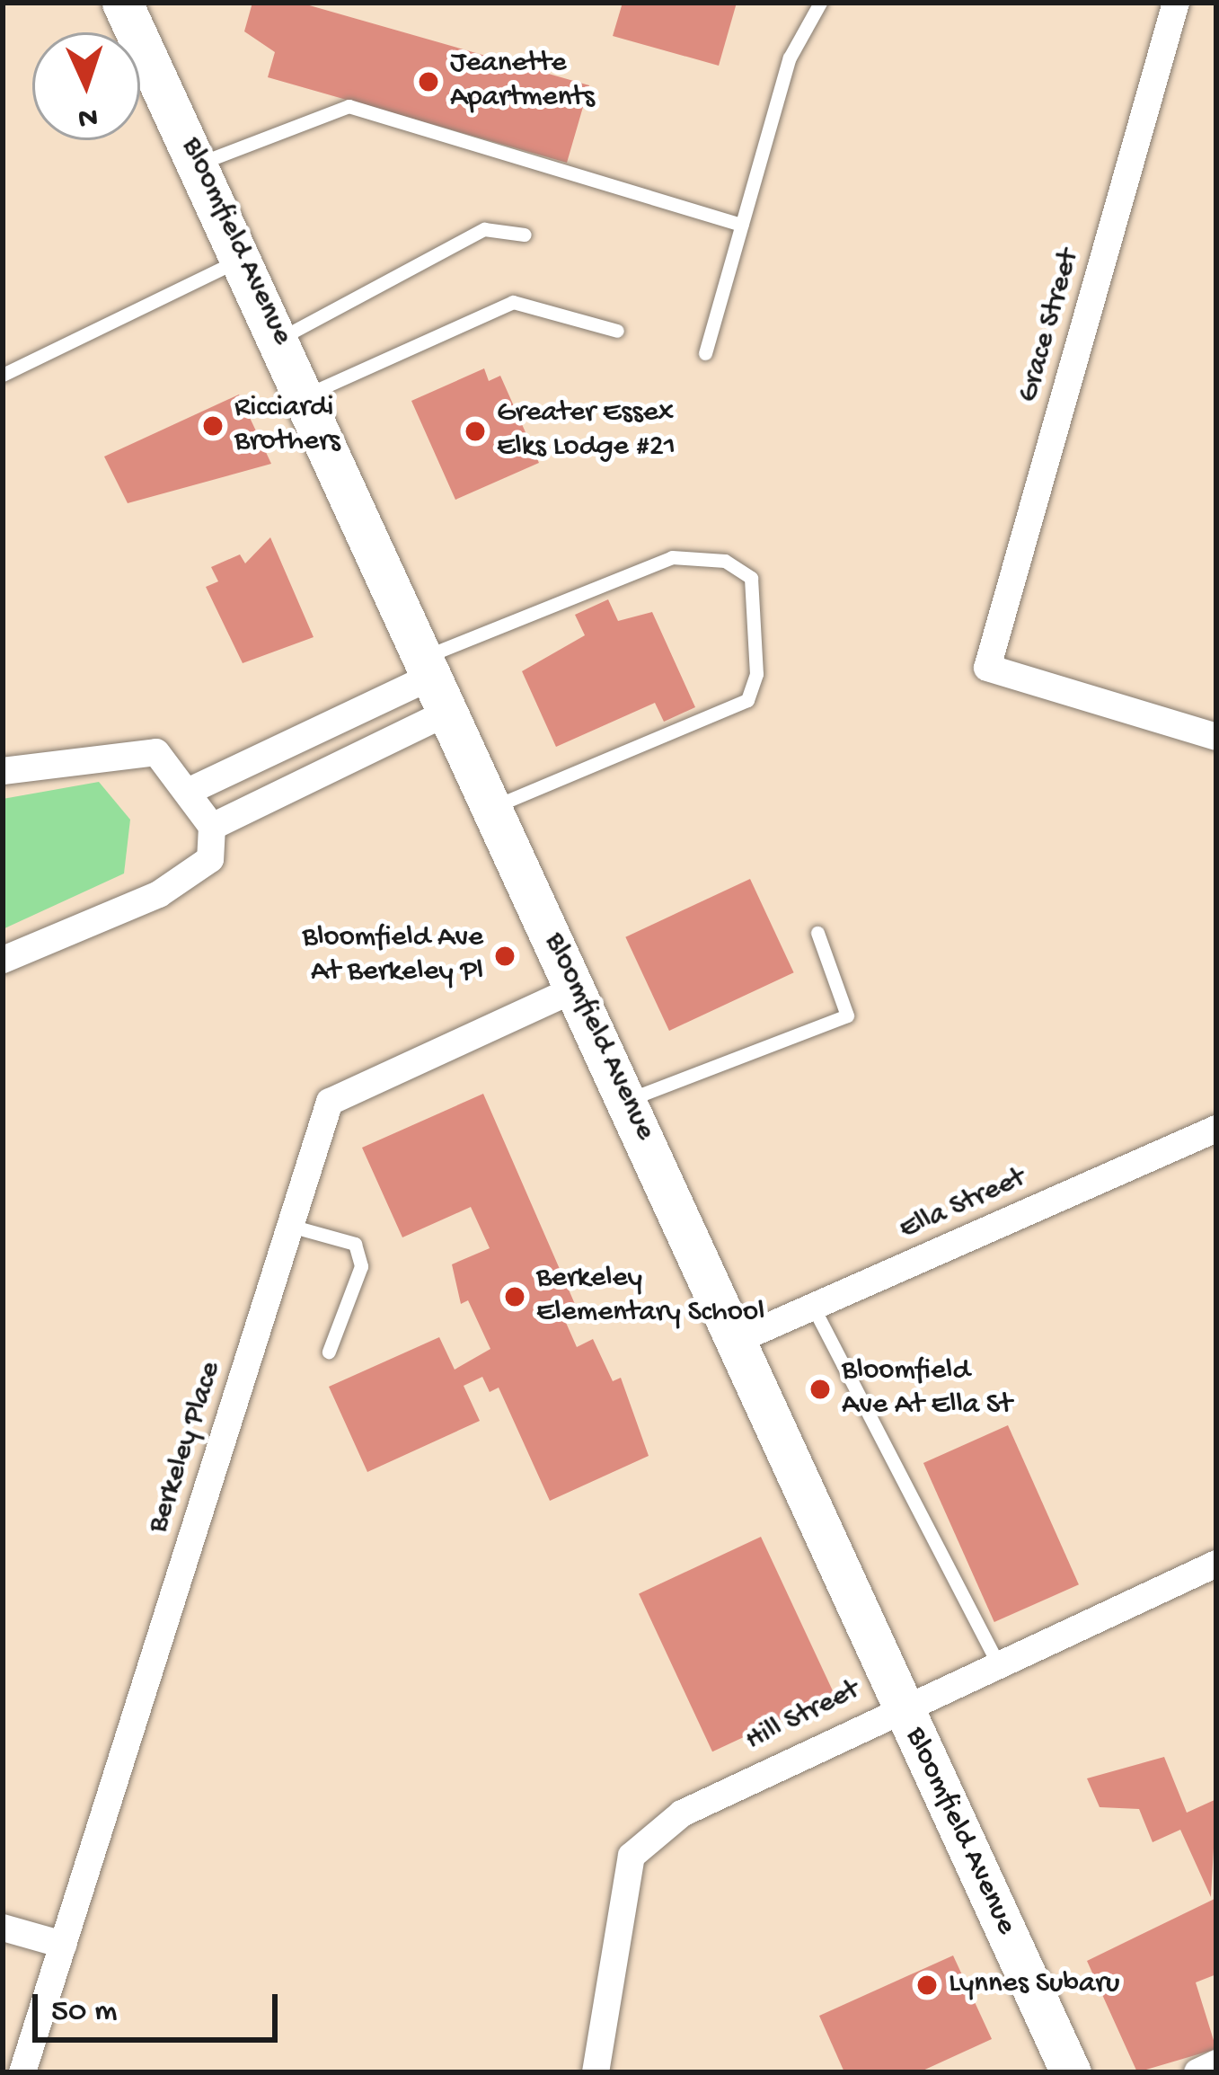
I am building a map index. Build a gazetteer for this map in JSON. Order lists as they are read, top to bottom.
{
  "streets": {
    "main road": ["Bloomfield Avenue"],
    "street": [
      "Grace Street",
      "Ella Street",
      "Berkeley Place",
      "Hill Street"
    ]
  },
  "crossings": [
    ["Bloomfield Avenue", "Ella Street"],
    ["Bloomfield Avenue", "Berkeley Place"],
    ["Bloomfield Avenue", "Hill Street"]
  ],
  "places": [
    "Jeanette Apartments",
    "Ricciardi Brothers",
    "Greater Essex Elks Lodge #21",
    "Bloomfield Ave At Berkeley Pl",
    "Berkeley Elementary School",
    "Bloomfield Ave At Ella St",
    "Lynnes Subaru"
  ],
  "scale_bar": "50 m",
  "north": "bottom"
}
